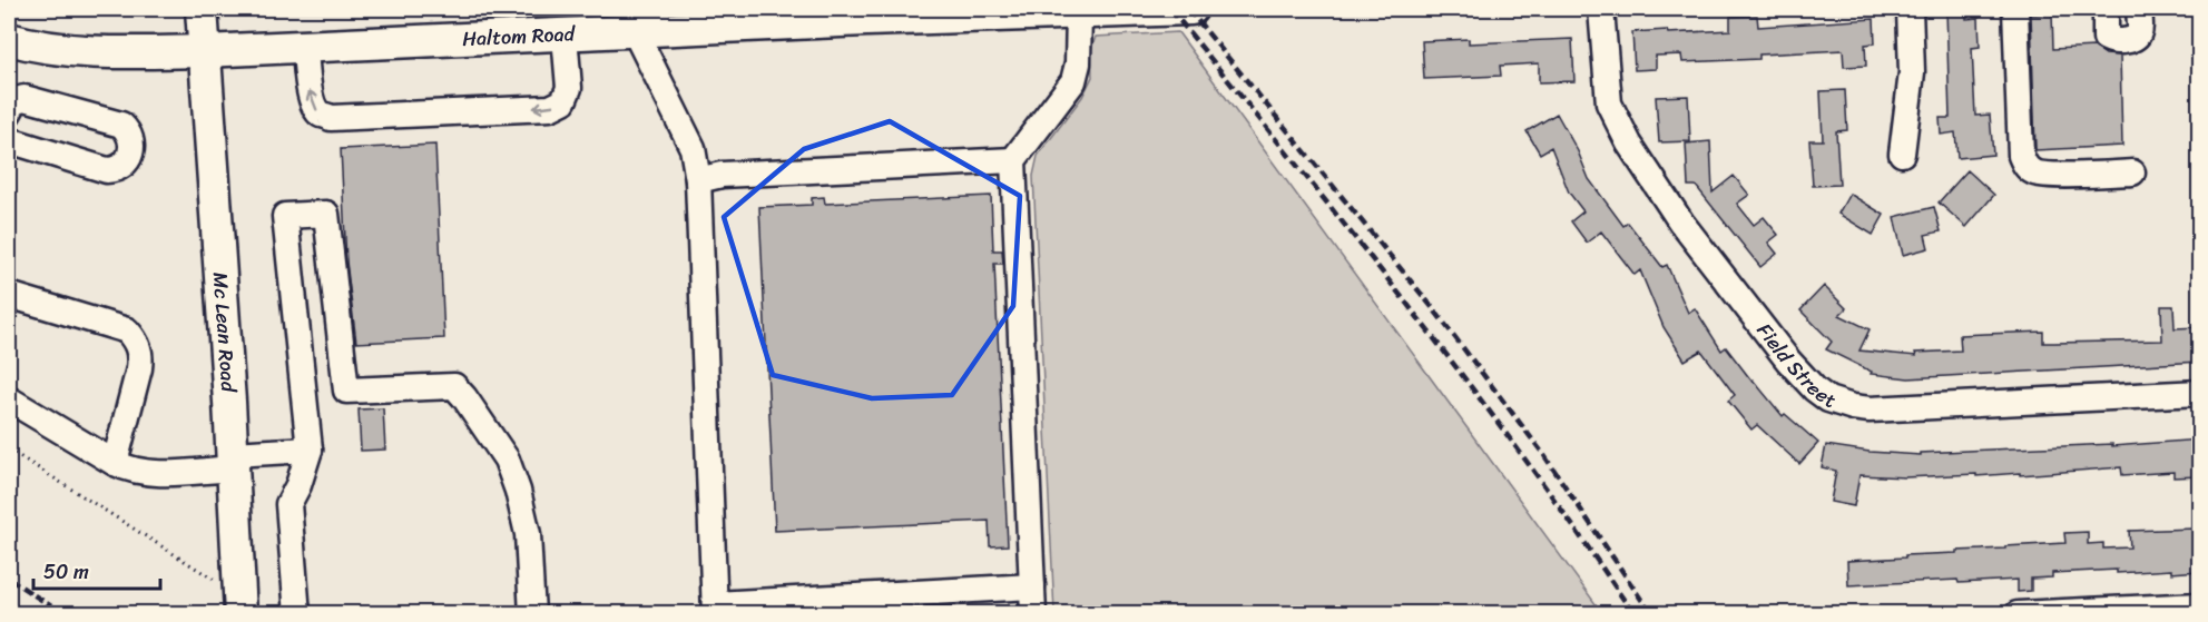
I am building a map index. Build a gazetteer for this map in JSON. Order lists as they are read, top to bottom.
{
  "streets": {
    "main road": ["Haltom Road", "Mc Lean Road"],
    "street": ["Field Street"]
  },
  "crossings": [
    ["Haltom Road", "Mc Lean Road"]
  ],
  "scale_bar": "50 m"
}
